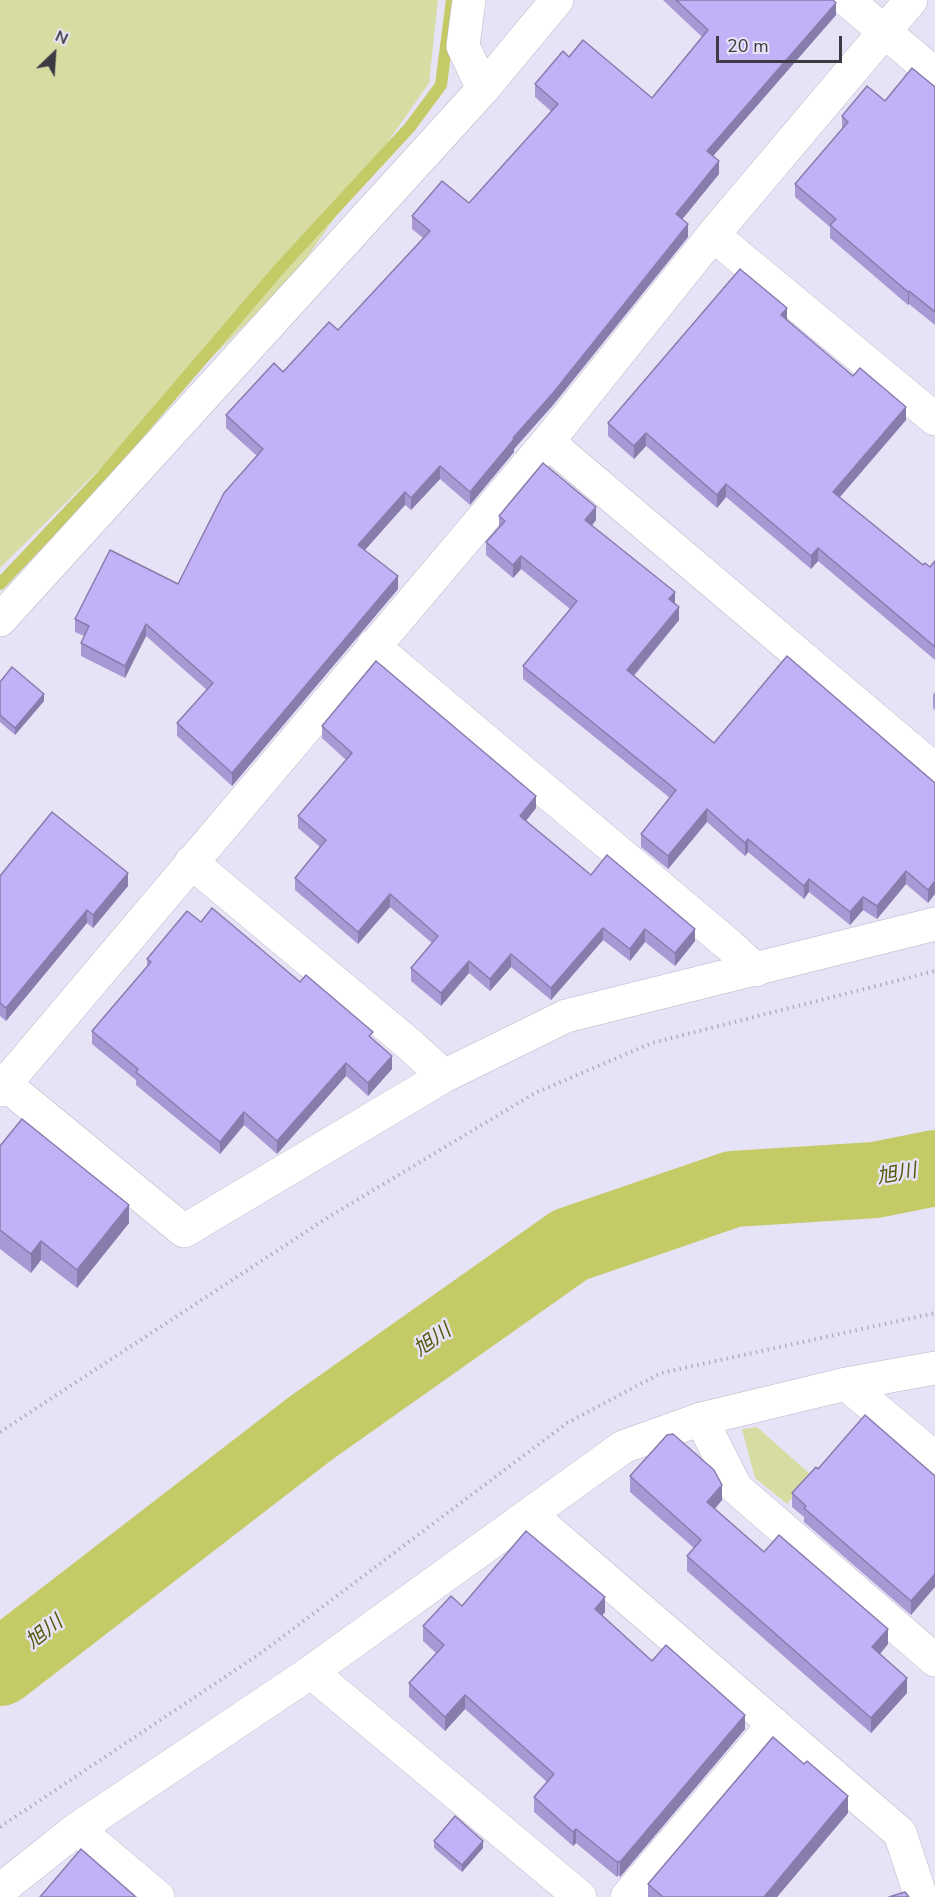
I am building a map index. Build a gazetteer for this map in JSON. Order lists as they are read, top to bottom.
{
  "water": ["旭川"],
  "scale_bar": "20 m",
  "north": "top right"
}
